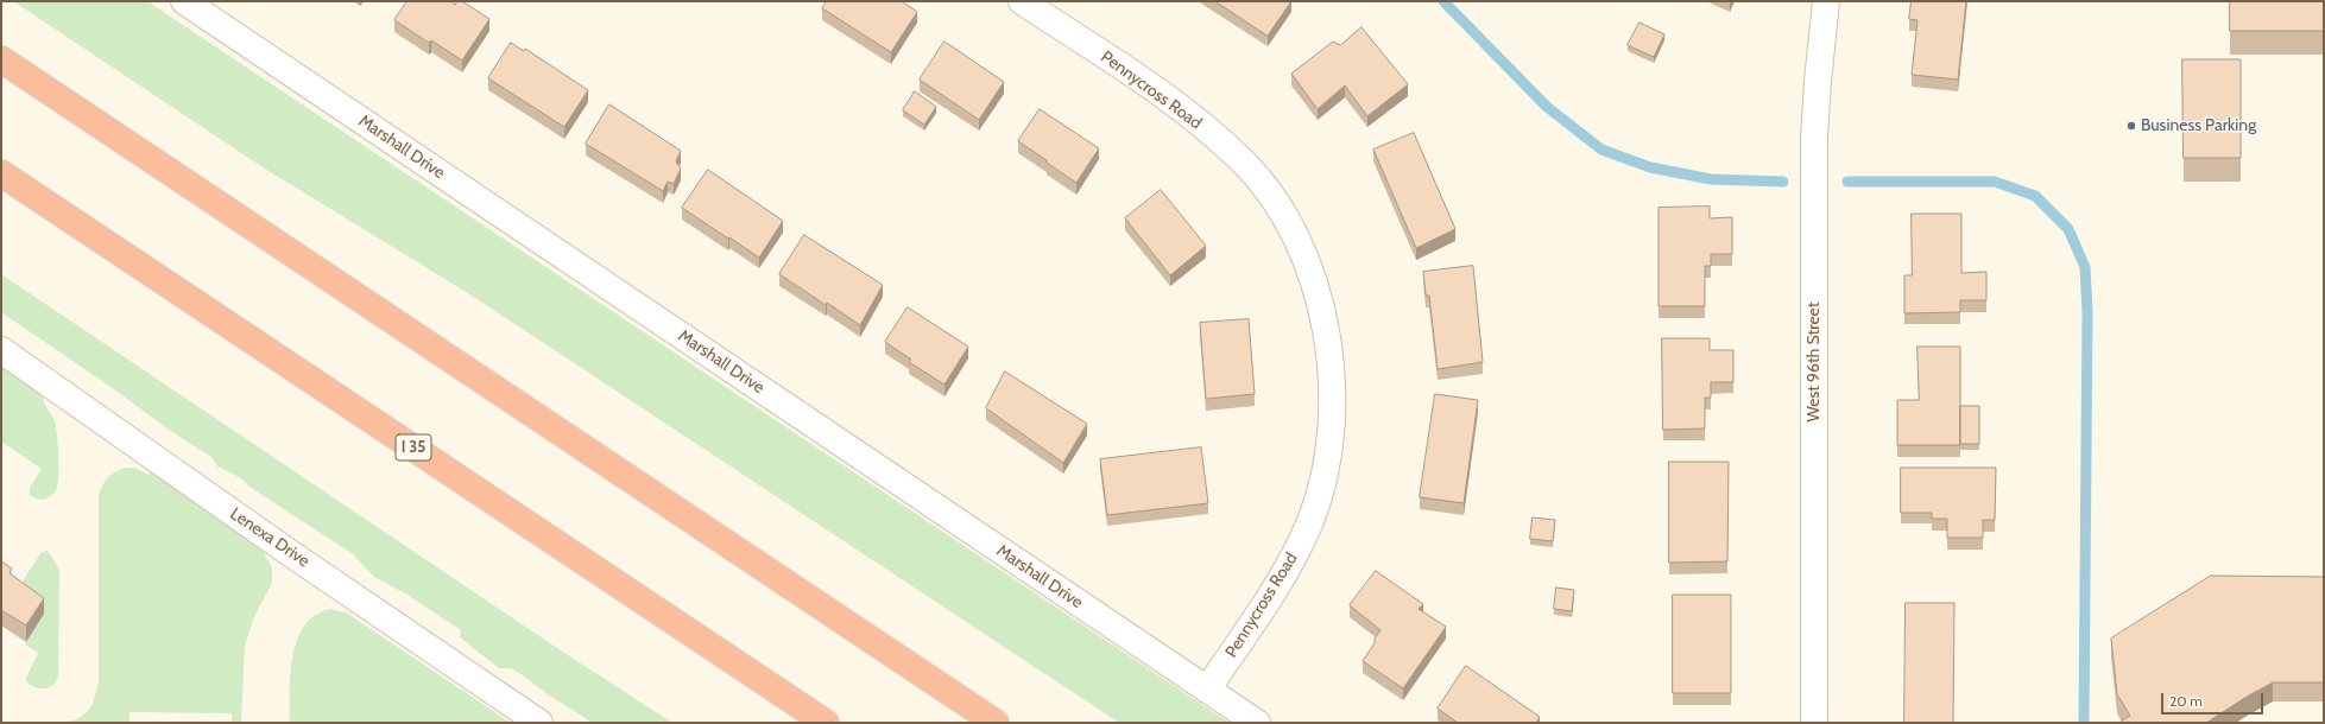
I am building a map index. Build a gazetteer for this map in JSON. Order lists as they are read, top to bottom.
{
  "streets": {
    "highway": ["I 35"],
    "street": [
      "Pennycross Road",
      "Marshall Drive",
      "West 96th Street",
      "Lenexa Drive"
    ]
  },
  "crossings": [
    ["Pennycross Road", "Marshall Drive"]
  ],
  "places": ["Business Parking"],
  "scale_bar": "20 m"
}
